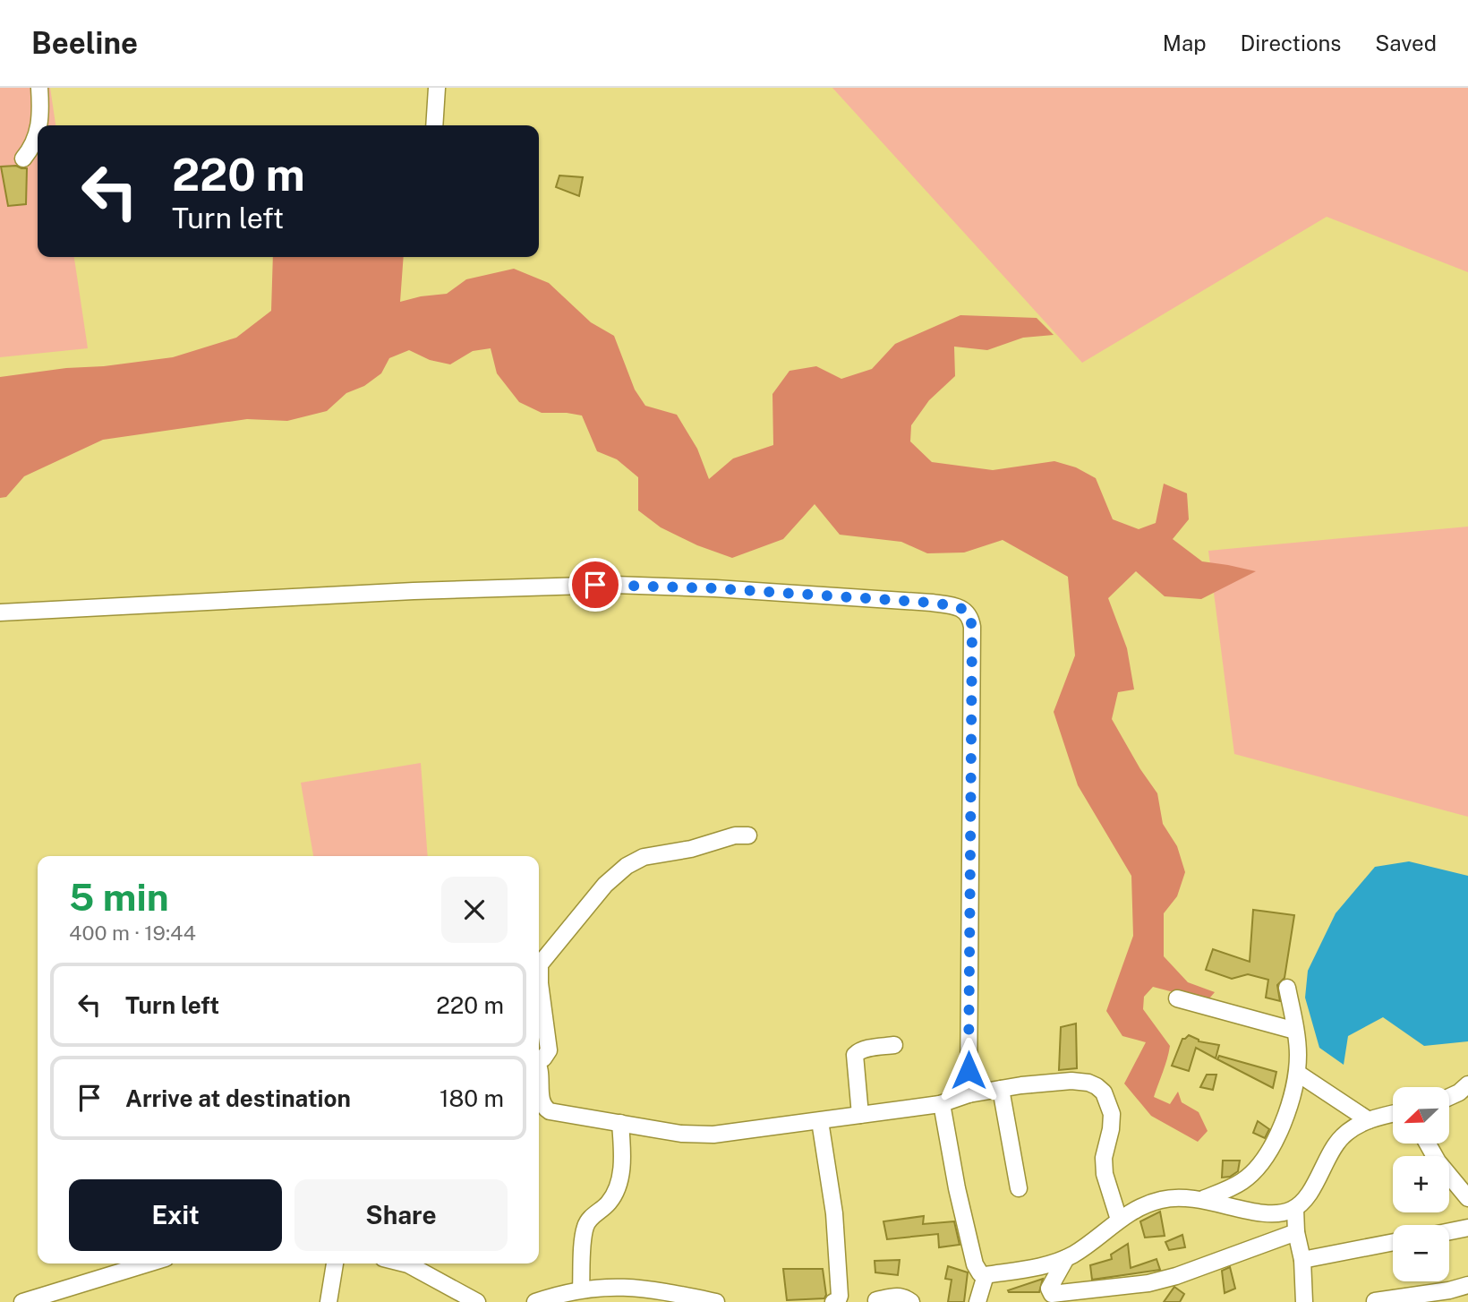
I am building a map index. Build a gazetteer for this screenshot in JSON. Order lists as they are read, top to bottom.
{
  "north": "bottom left",
  "page": {
    "header": "Beeline",
    "nav": ["Map", "Directions", "Saved"],
    "turn": ["220 m", "Turn left"],
    "heading": ["5 min", "400 m · 19:44"],
    "list": [
      {
        "name": "Turn left",
        "value": "220 m"
      },
      {
        "name": "Arrive at destination",
        "value": "180 m"
      }
    ],
    "map_buttons": ["+", "−"],
    "buttons": ["Exit", "Share"]
  }
}
